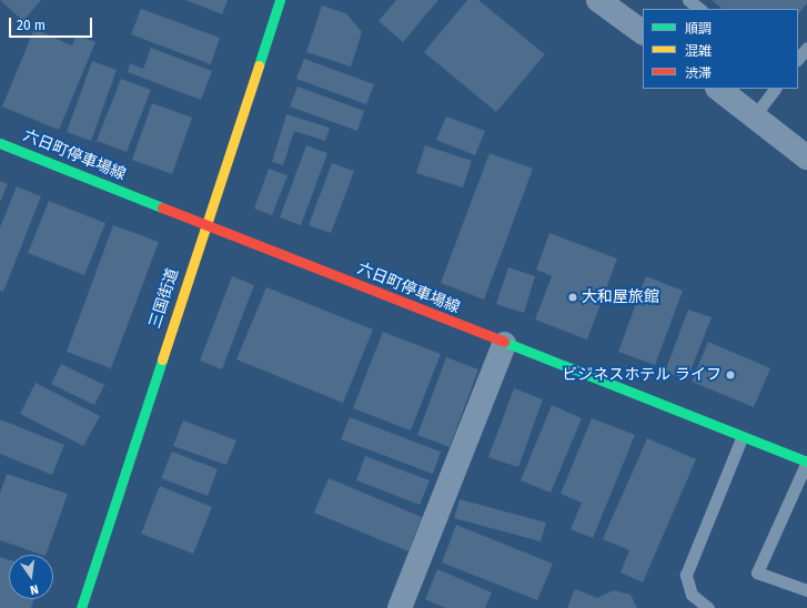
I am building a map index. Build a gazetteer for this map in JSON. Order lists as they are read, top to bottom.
{
  "streets": {
    "main road": ["六日町停車場線", "三国街道"]
  },
  "crossings": [
    ["六日町停車場線", "三国街道"]
  ],
  "places": ["大和屋旅館", "ビジネスホテル ライフ"],
  "legend": ["順調", "混雑", "渋滞"],
  "scale_bar": "20 m",
  "north": "bottom"
}
